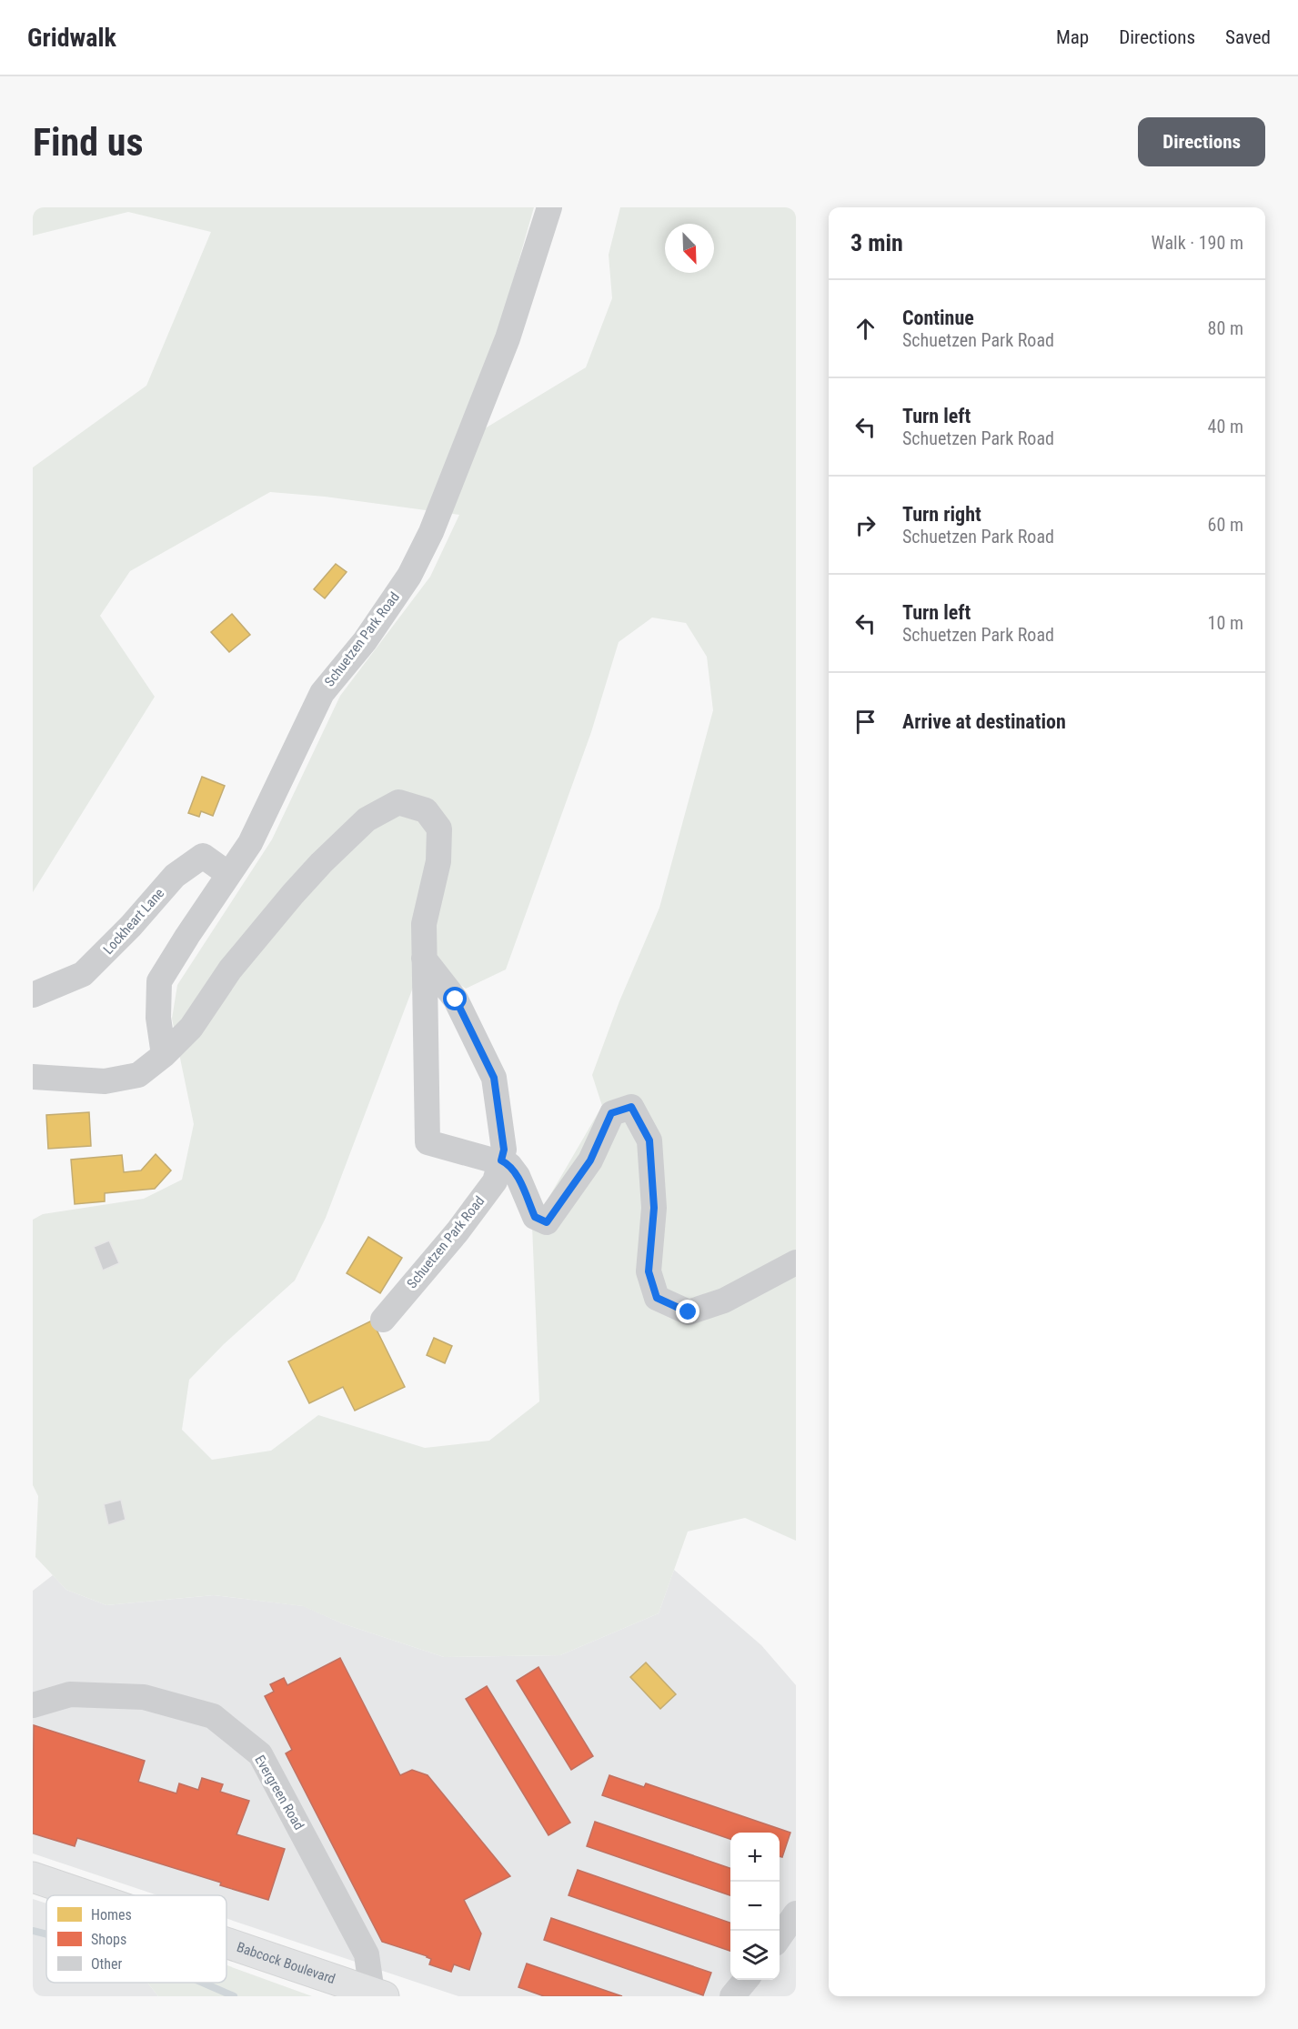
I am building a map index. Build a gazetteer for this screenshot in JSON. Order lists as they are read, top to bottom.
{
  "streets": {
    "main road": ["Babcock Boulevard"],
    "street": ["Schuetzen Park Road", "Lockheart Lane", "Evergreen Road"]
  },
  "crossings": [
    ["Schuetzen Park Road", "Lockheart Lane"],
    ["Evergreen Road", "Babcock Boulevard"]
  ],
  "legend": ["Homes", "Shops", "Other"],
  "north": "bottom right",
  "page": {
    "header": "Gridwalk",
    "nav": ["Map", "Directions", "Saved"],
    "buttons": "Directions",
    "title": "Find us",
    "heading": ["3 min", "Walk · 190 m"],
    "list": [
      ["Continue", "Schuetzen Park Road", "80 m"],
      ["Turn left", "Schuetzen Park Road", "40 m"],
      ["Turn right", "Schuetzen Park Road", "60 m"],
      ["Turn left", "Schuetzen Park Road", "10 m"],
      "Arrive at destination"
    ],
    "map_buttons": ["+", "−"]
  }
}
